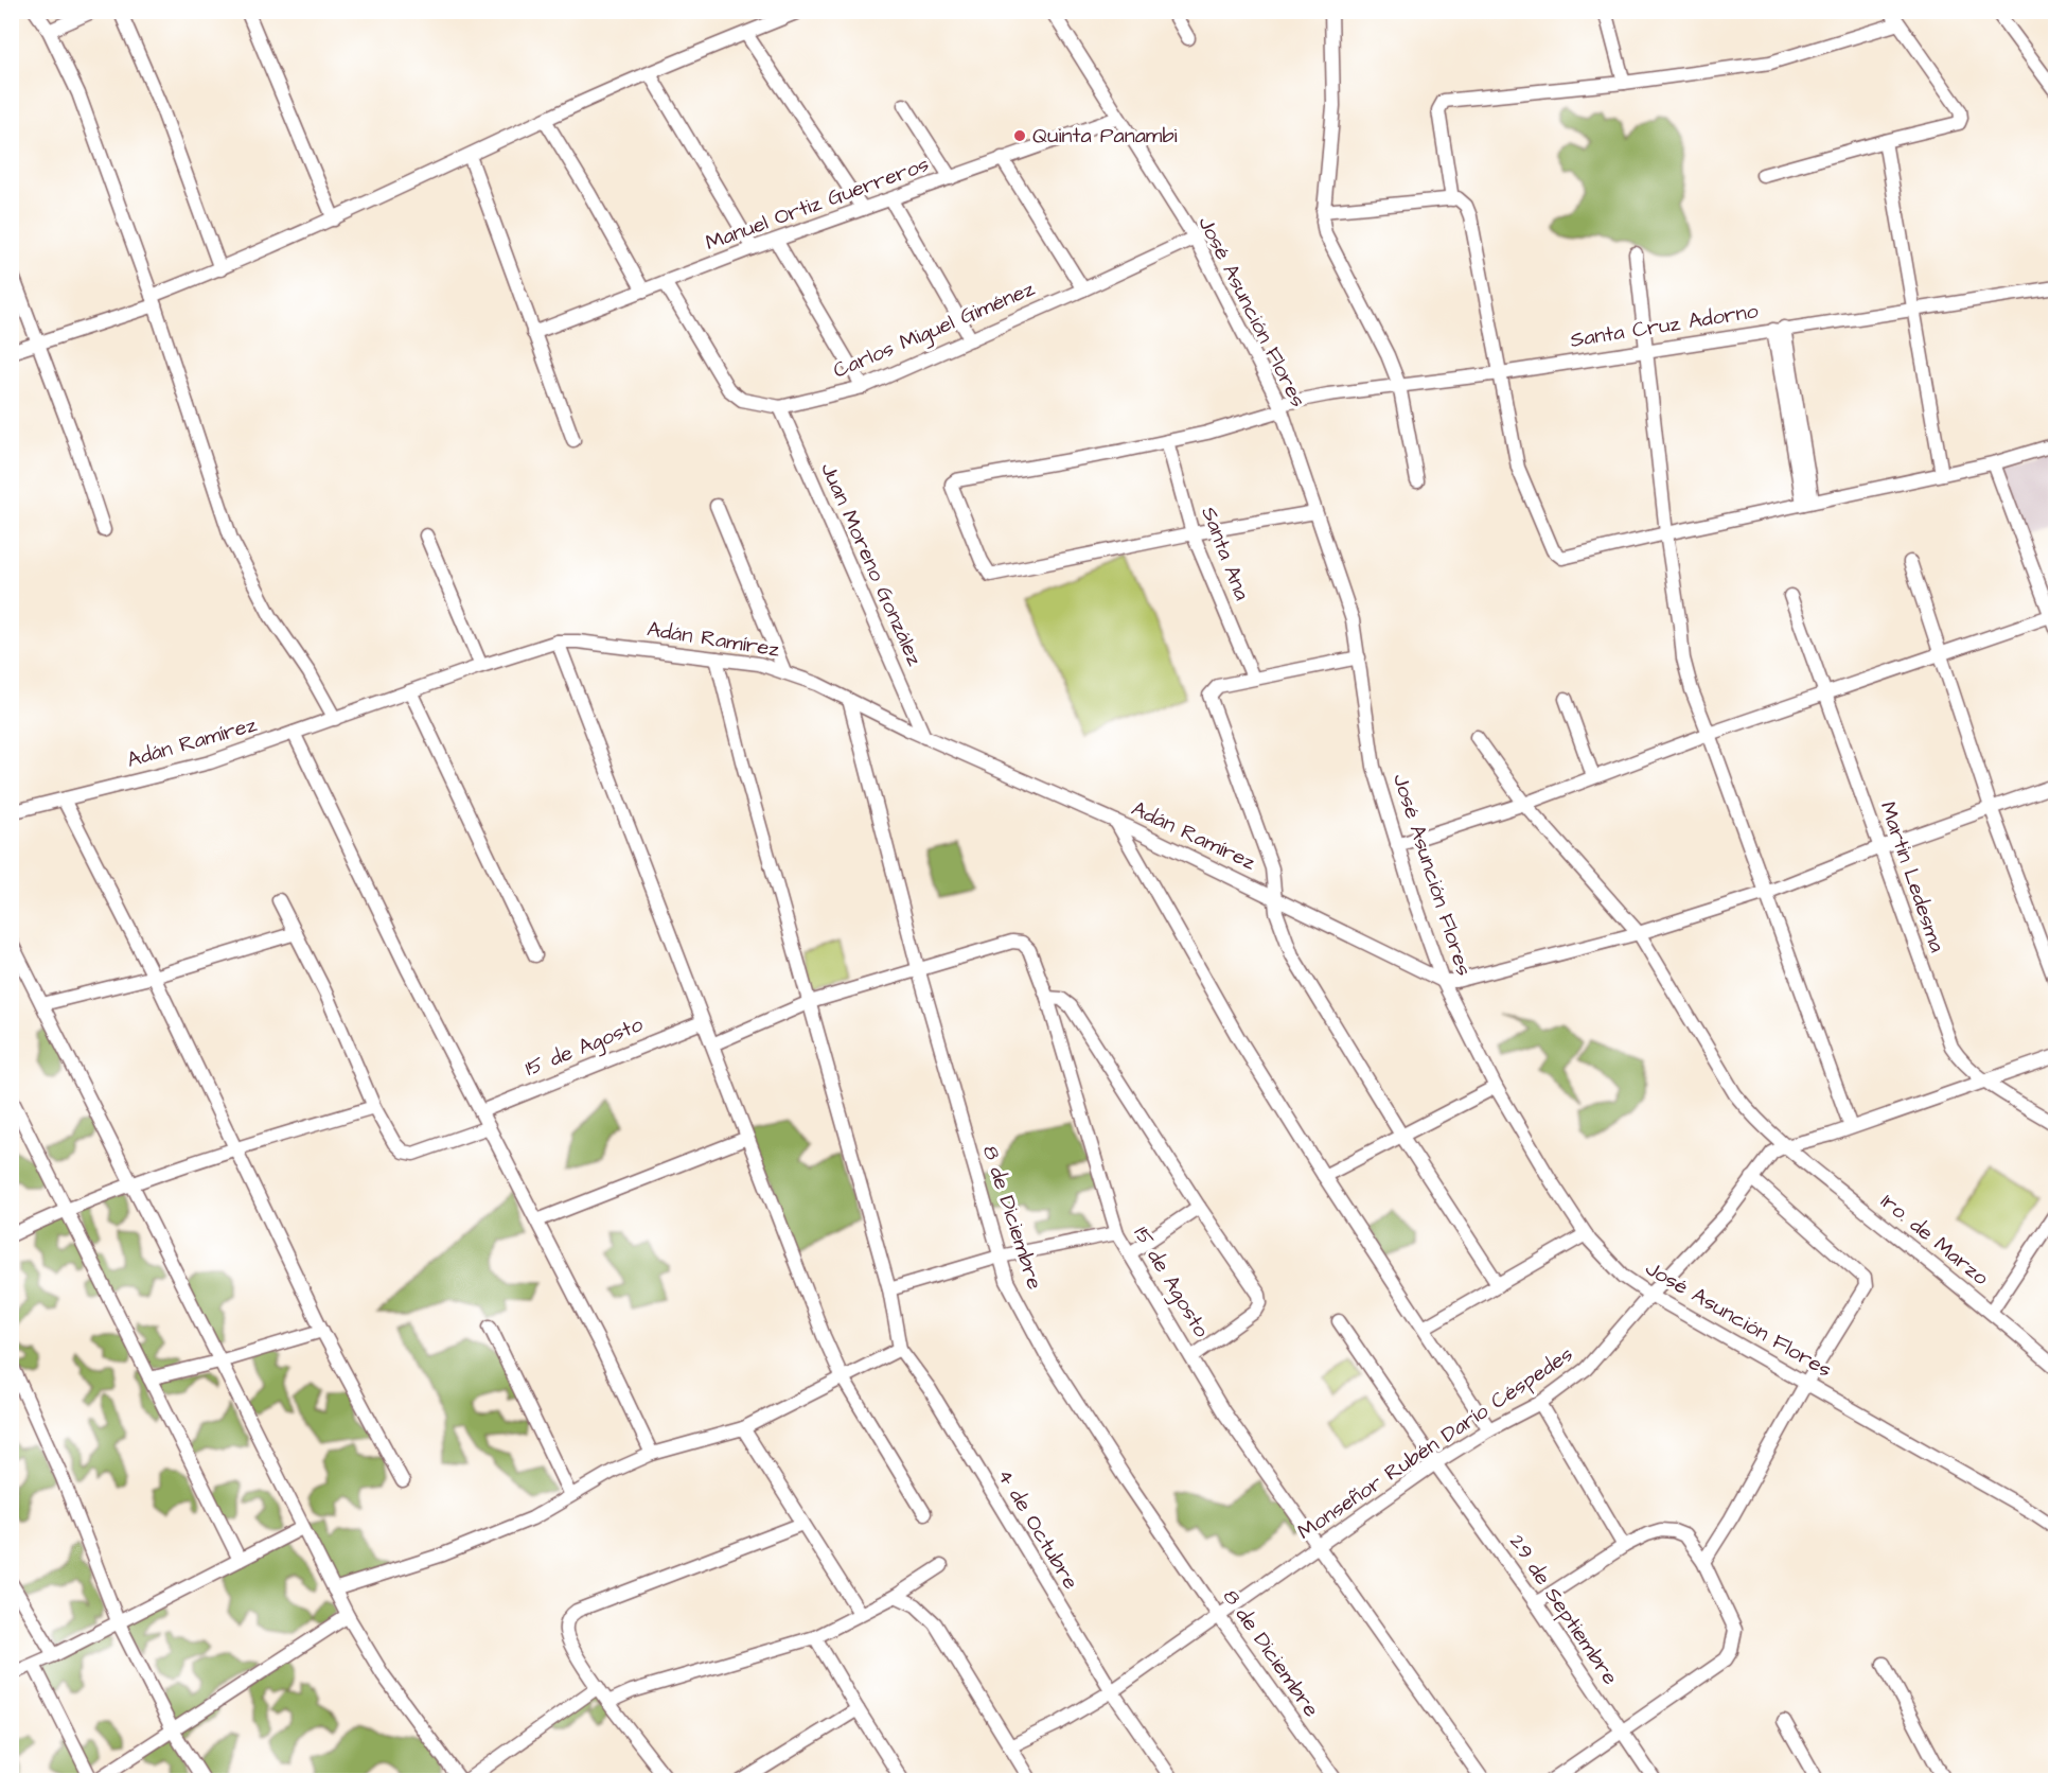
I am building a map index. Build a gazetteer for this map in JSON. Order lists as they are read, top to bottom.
{
  "streets": {
    "street": [
      "Manuel Ortiz Guerreros",
      "José Asunción Flores",
      "Santa Cruz Adorno",
      "Carlos Miguel Giménez",
      "Santa Ana",
      "Juan Moreno González",
      "Adán Ramírez",
      "Martin Ledesma",
      "15 de Agosto",
      "8 de Diciembre",
      "1ro. de Marzo",
      "Monseñor Rubén Darío Céspedes",
      "4 de Octubre",
      "29 de Septiembre"
    ]
  },
  "crossings": [
    ["Manuel Ortiz Guerreros", "José Asunción Flores"],
    ["Manuel Ortiz Guerreros", "Carlos Miguel Giménez"],
    ["José Asunción Flores", "Santa Cruz Adorno"],
    ["José Asunción Flores", "Carlos Miguel Giménez"],
    ["José Asunción Flores", "Adán Ramírez"],
    ["José Asunción Flores", "Monseñor Rubén Darío Céspedes"],
    ["Santa Cruz Adorno", "Santa Ana"],
    ["Carlos Miguel Giménez", "Juan Moreno González"],
    ["Juan Moreno González", "Adán Ramírez"],
    ["Adán Ramírez", "8 de Diciembre"],
    ["Adán Ramírez", "4 de Octubre"],
    ["Martin Ledesma", "Monseñor Rubén Darío Céspedes"],
    ["15 de Agosto", "8 de Diciembre"],
    ["15 de Agosto", "Monseñor Rubén Darío Céspedes"],
    ["15 de Agosto", "4 de Octubre"],
    ["8 de Diciembre", "Monseñor Rubén Darío Céspedes"],
    ["1ro. de Marzo", "Monseñor Rubén Darío Céspedes"],
    ["Monseñor Rubén Darío Céspedes", "4 de Octubre"],
    ["Monseñor Rubén Darío Céspedes", "29 de Septiembre"]
  ],
  "places": ["Quinta Panambi"]
}
